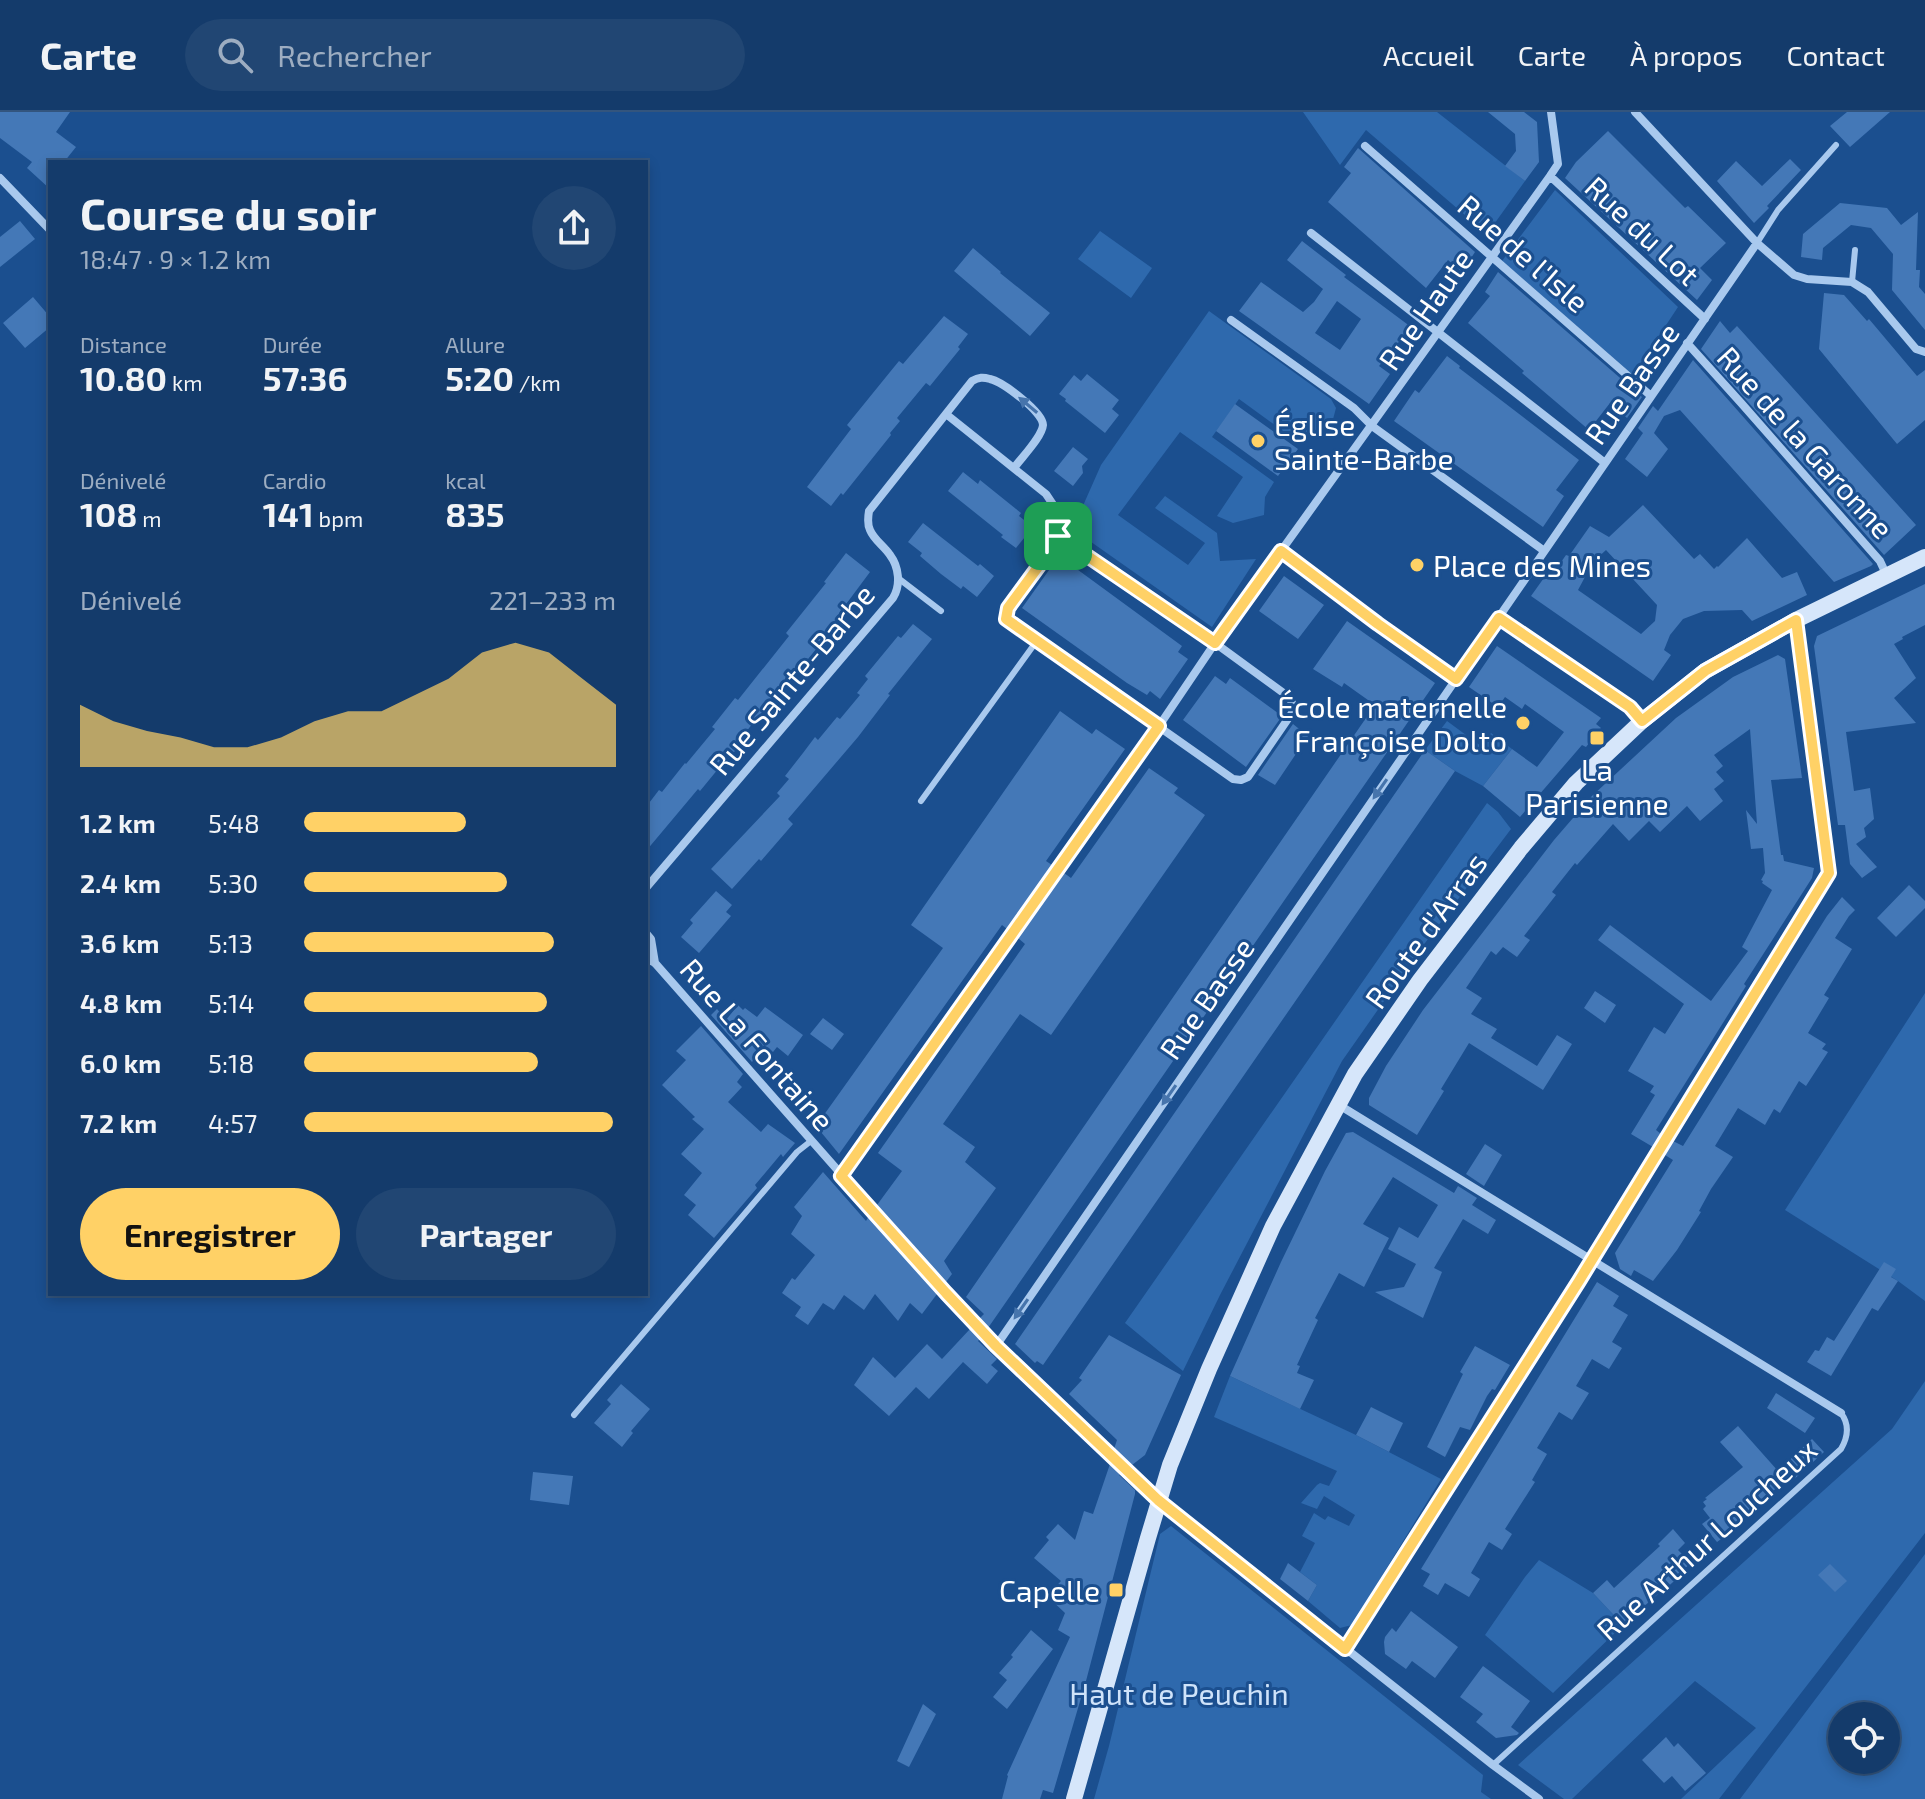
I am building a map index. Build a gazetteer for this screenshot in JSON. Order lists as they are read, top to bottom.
{
  "streets": {
    "main road": ["Route d'Arras"],
    "street": [
      "Rue du Lot",
      "Rue de l'Isle",
      "Rue Haute",
      "Rue Basse",
      "Rue de la Garonne",
      "Rue Sainte-Barbe",
      "Rue La Fontaine",
      "Rue Arthur Loucheux"
    ]
  },
  "crossings": [
    ["Rue du Lot", "Rue Haute"],
    ["Rue du Lot", "Rue Basse"],
    ["Rue de l'Isle", "Rue Haute"],
    ["Rue de l'Isle", "Rue Basse"],
    ["Rue Haute", "Rue La Fontaine"],
    ["Rue Basse", "Rue de la Garonne"],
    ["Rue Basse", "Rue La Fontaine"],
    ["Rue de la Garonne", "Route d'Arras"],
    ["Route d'Arras", "Rue La Fontaine"],
    ["Route d'Arras", "Rue Arthur Loucheux"],
    ["Rue La Fontaine", "Rue Arthur Loucheux"]
  ],
  "one_way": ["Rue Basse"],
  "parks": ["Haut de Peuchin"],
  "places": {
    "other": ["Église Sainte-Barbe", "Place des Mines", "École maternelle Françoise Dolto"],
    "transit": ["La Parisienne", "Capelle"]
  },
  "page": {
    "header": "Carte",
    "search": "Rechercher",
    "nav": [
      "Accueil",
      "Carte",
      "À propos",
      "Contact"
    ],
    "heading": ["Course du soir", "18:47 · 9 × 1.2 km"],
    "stats": [
      ["Distance", "10.80 km"],
      ["Durée", "57:36"],
      ["Allure", "5:20 /km"],
      ["Dénivelé", "108 m"],
      ["Cardio", "141 bpm"],
      ["kcal", "835"]
    ],
    "chart": ["Dénivelé", "221–233 m"],
    "list": [
      {
        "name": "1.2 km",
        "note": "5:48"
      },
      {
        "name": "2.4 km",
        "note": "5:30"
      },
      {
        "name": "3.6 km",
        "note": "5:13"
      },
      {
        "name": "4.8 km",
        "note": "5:14"
      },
      {
        "name": "6.0 km",
        "note": "5:18"
      },
      {
        "name": "7.2 km",
        "note": "4:57"
      }
    ],
    "buttons": ["Enregistrer", "Partager"]
  }
}
